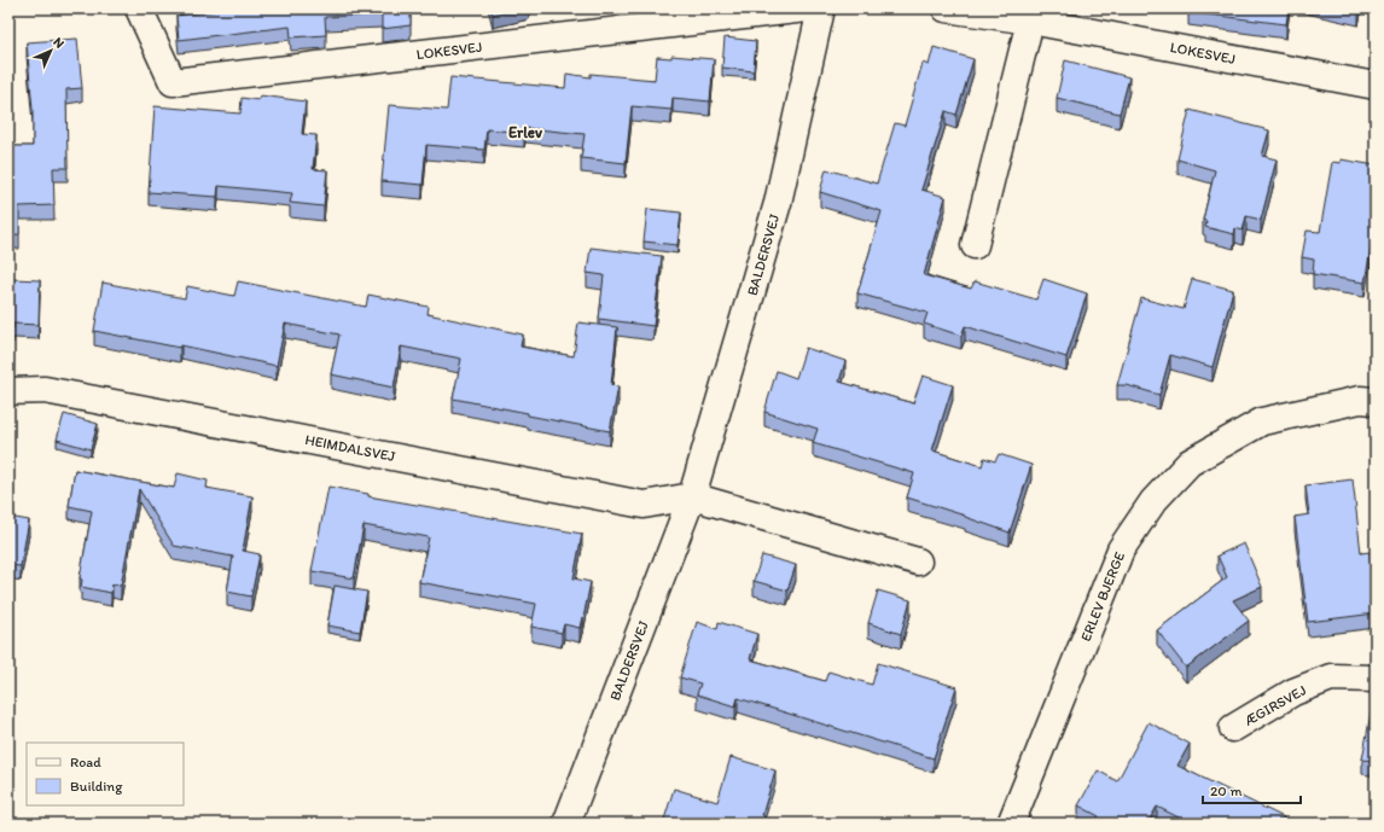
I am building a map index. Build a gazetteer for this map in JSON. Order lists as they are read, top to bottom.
{
  "streets": {
    "street": [
      "LOKESVEJ",
      "BALDERSVEJ",
      "HEIMDALSVEJ",
      "ERLEV BJERGE",
      "ÆGIRSVEJ"
    ]
  },
  "crossings": [
    ["BALDERSVEJ", "HEIMDALSVEJ"]
  ],
  "districts": ["Erlev"],
  "legend": ["Road", "Building"],
  "scale_bar": "20 m",
  "north": "top right"
}
